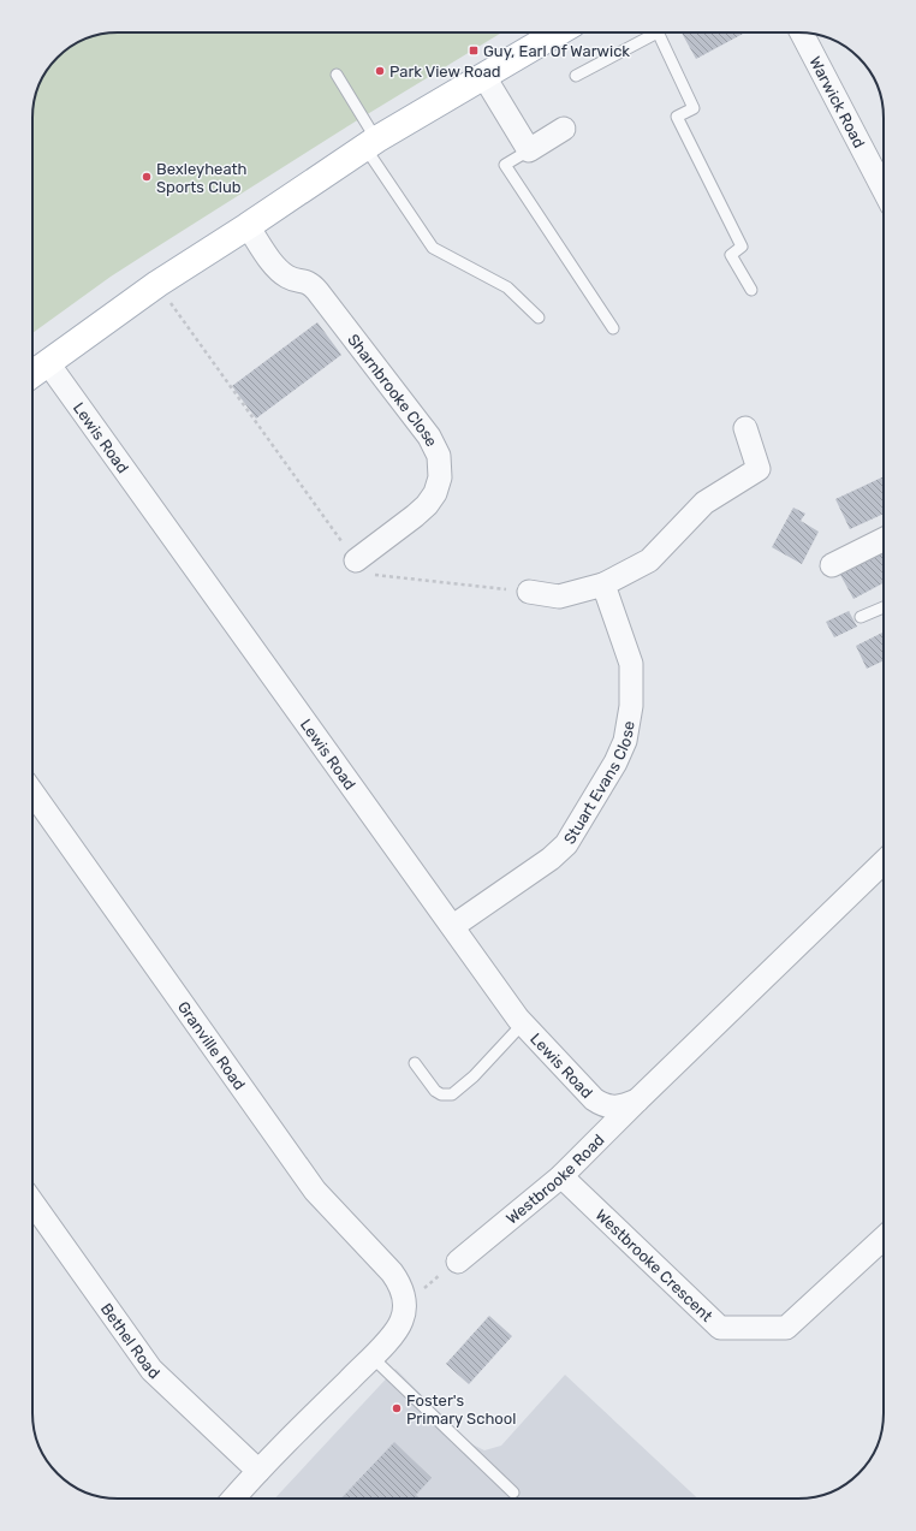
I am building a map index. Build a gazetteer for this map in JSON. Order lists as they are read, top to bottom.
{
  "streets": {
    "street": [
      "Warwick Road",
      "Sharnbrooke Close",
      "Lewis Road",
      "Stuart Evans Close",
      "Granville Road",
      "Westbrooke Road",
      "Westbrooke Crescent",
      "Bethel Road"
    ]
  },
  "crossings": [
    ["Lewis Road", "Stuart Evans Close"],
    ["Lewis Road", "Westbrooke Road"],
    ["Westbrooke Road", "Westbrooke Crescent"]
  ],
  "places": {
    "transit": ["Guy, Earl Of Warwick"],
    "other": ["Park View Road", "Bexleyheath Sports Club", "Foster's Primary School"]
  }
}
